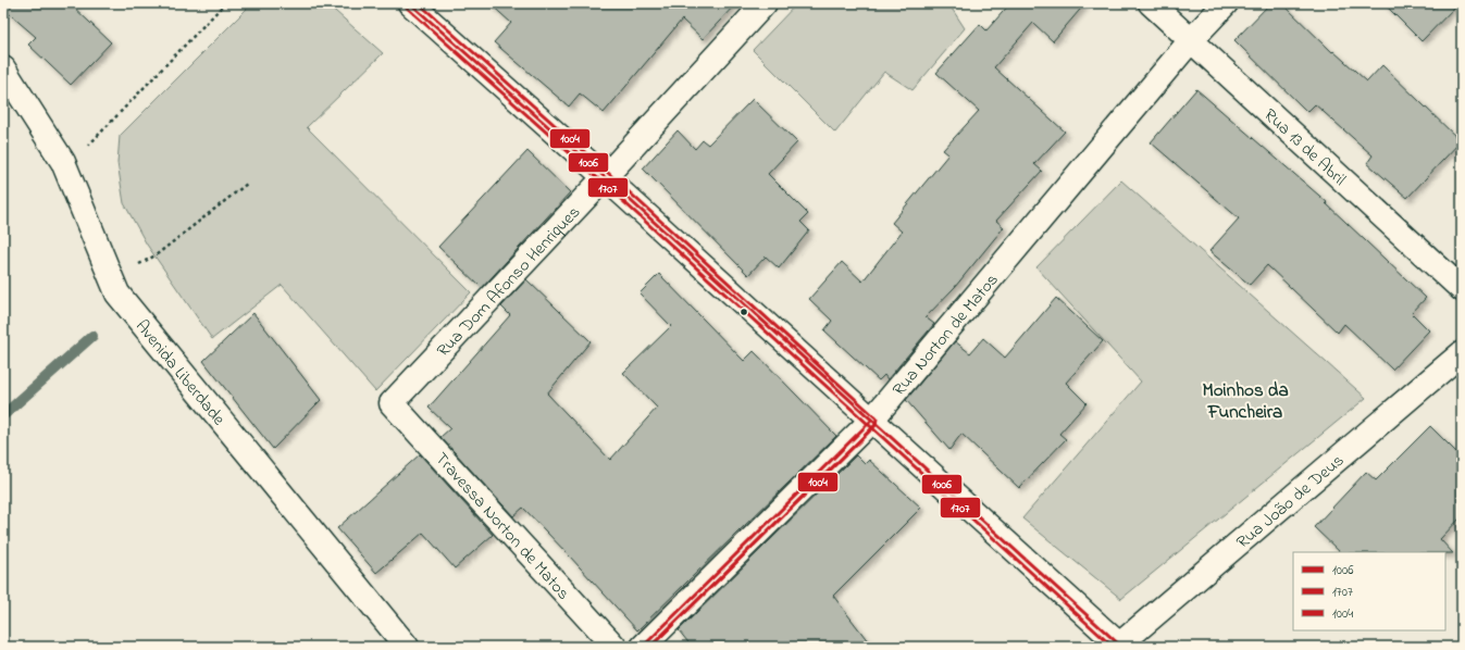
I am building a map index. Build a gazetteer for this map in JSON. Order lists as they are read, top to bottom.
{
  "streets": {
    "street": [
      "Rua 13 de Abril",
      "Rua Dom Afonso Henriques",
      "Rua Norton de Matos",
      "Avenida Liberdade",
      "Rua João de Deus",
      "Travessa Norton de Matos"
    ]
  },
  "crossings": [
    ["Rua 13 de Abril", "Rua Norton de Matos"],
    ["Rua Dom Afonso Henriques", "Travessa Norton de Matos"]
  ],
  "districts": ["Moinhos da Funcheira"],
  "lines": ["transit line 1006", "transit line 1004", "transit line 1707"],
  "legend": ["1006", "1707", "1004"]
}
